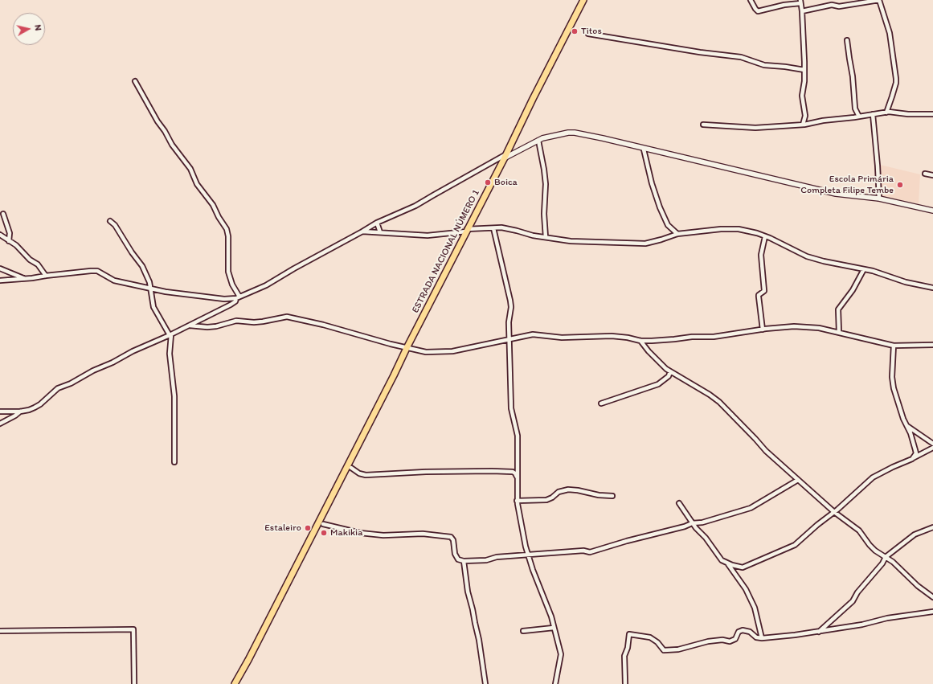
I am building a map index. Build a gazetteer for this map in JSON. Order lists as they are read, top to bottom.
{
  "streets": {
    "highway": ["ESTRADA NACIONAL NÚMERO 1"]
  },
  "places": [
    "Titos",
    "Boica",
    "Escola Primária Completa Filipe Tembe",
    "Estaleiro",
    "Makikia"
  ],
  "north": "right"
}
